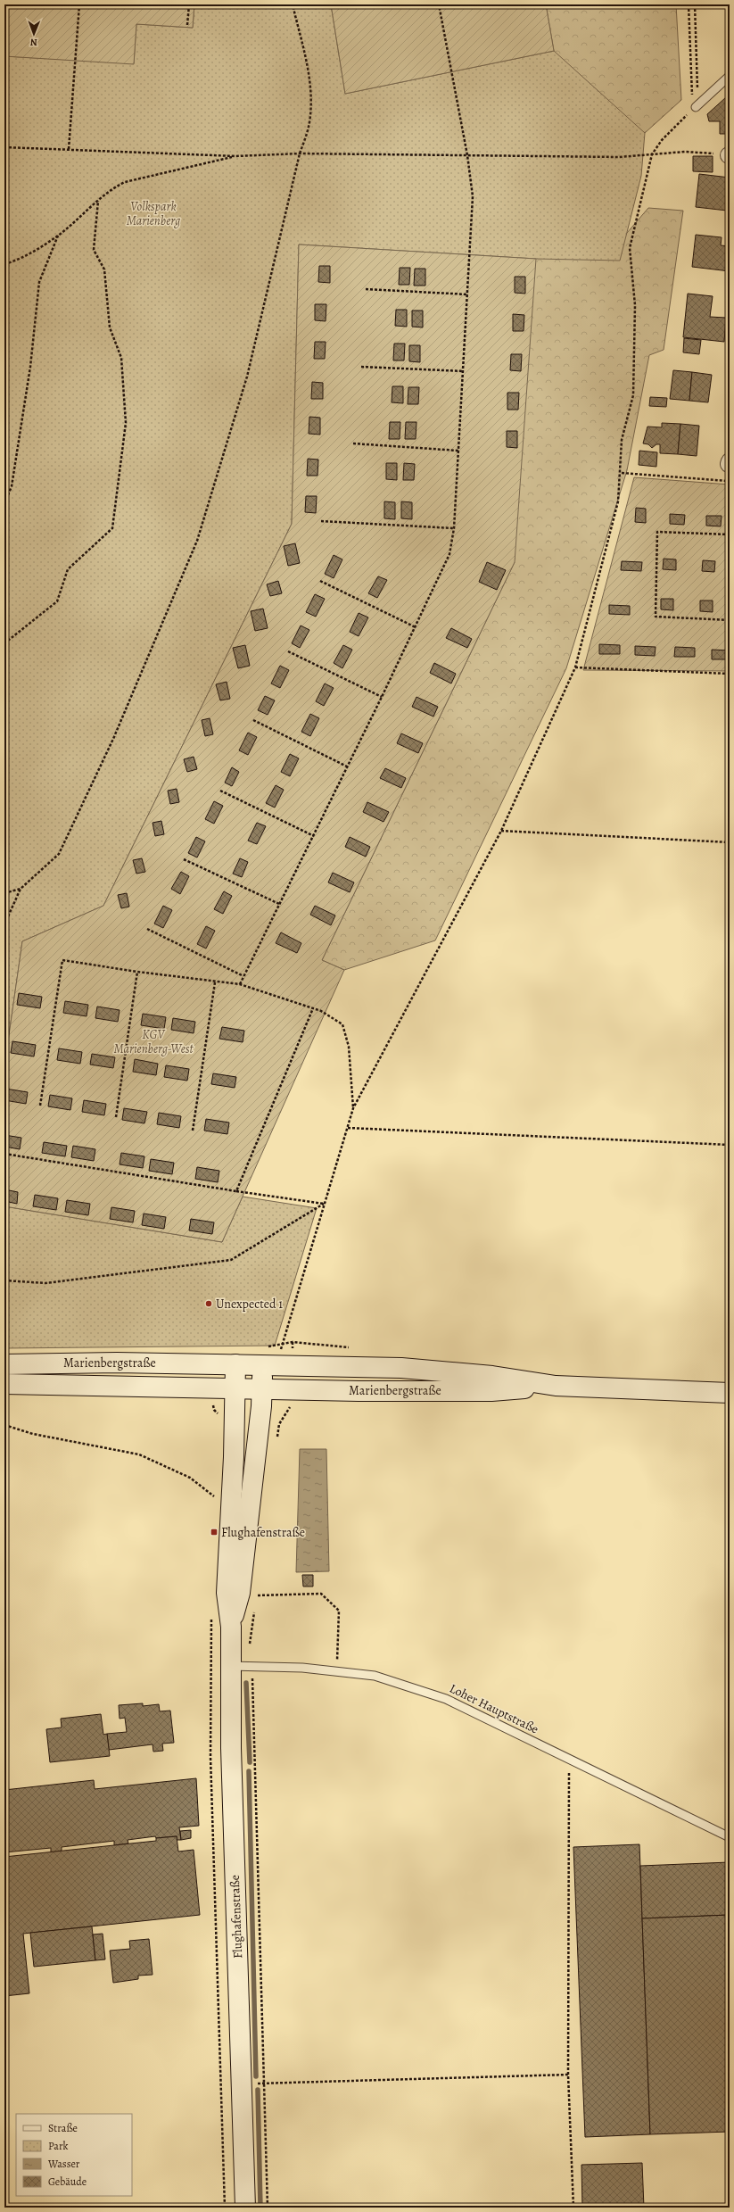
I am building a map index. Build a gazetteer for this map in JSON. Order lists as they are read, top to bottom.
{
  "streets": {
    "main road": ["Marienbergstraße", "Flughafenstraße"],
    "lane": ["Loher Hauptstraße"]
  },
  "crossings": [
    ["Marienbergstraße", "Flughafenstraße"],
    ["Loher Hauptstraße", "Flughafenstraße"]
  ],
  "parks": ["Volkspark Marienberg", "KGV Marienberg-West"],
  "places": {
    "other": ["Unexpected 1"],
    "transit": ["Flughafenstraße"]
  },
  "legend": [
    "Straße",
    "Park",
    "Wasser",
    "Gebäude"
  ],
  "north": "bottom"
}
